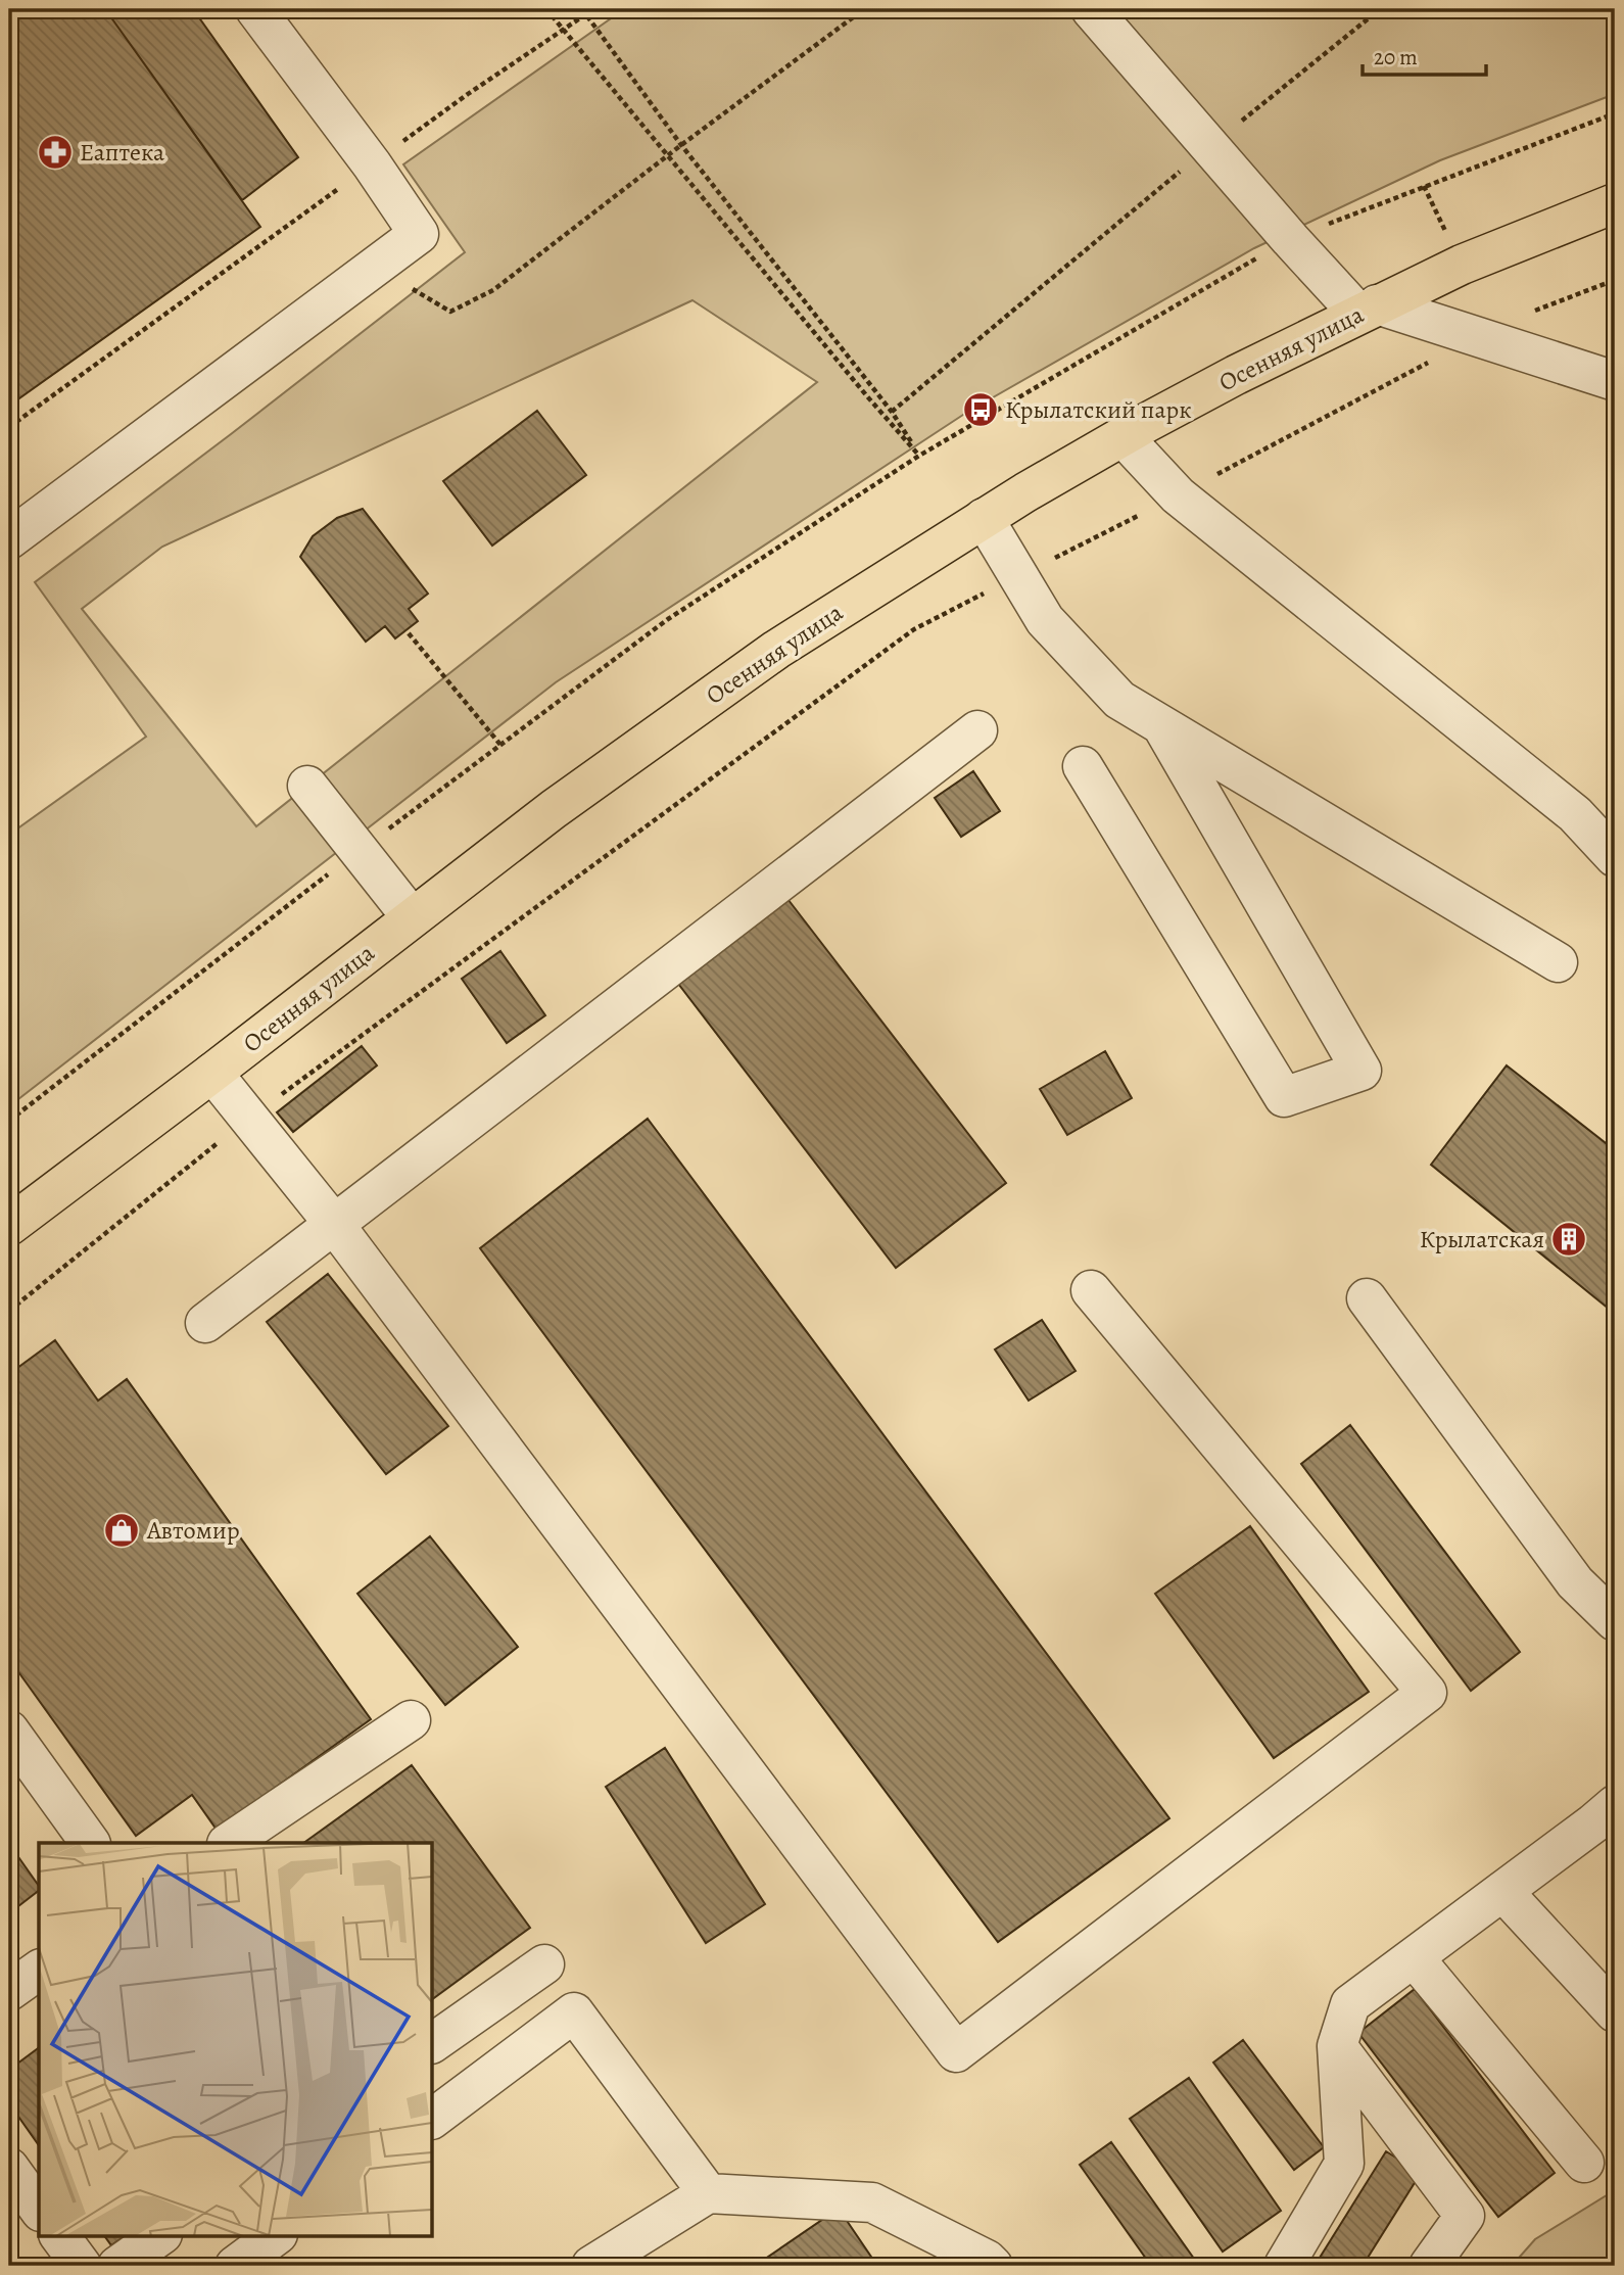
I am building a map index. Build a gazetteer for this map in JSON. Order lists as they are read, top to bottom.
{
  "streets": {
    "main road": ["Осенняя улица"]
  },
  "places": {
    "pharmacy": ["Еаптека"],
    "bus stop": ["Крылатский парк"],
    "building": ["Крылатская"],
    "shop": ["Автомир"]
  },
  "scale_bar": "20 m"
}
